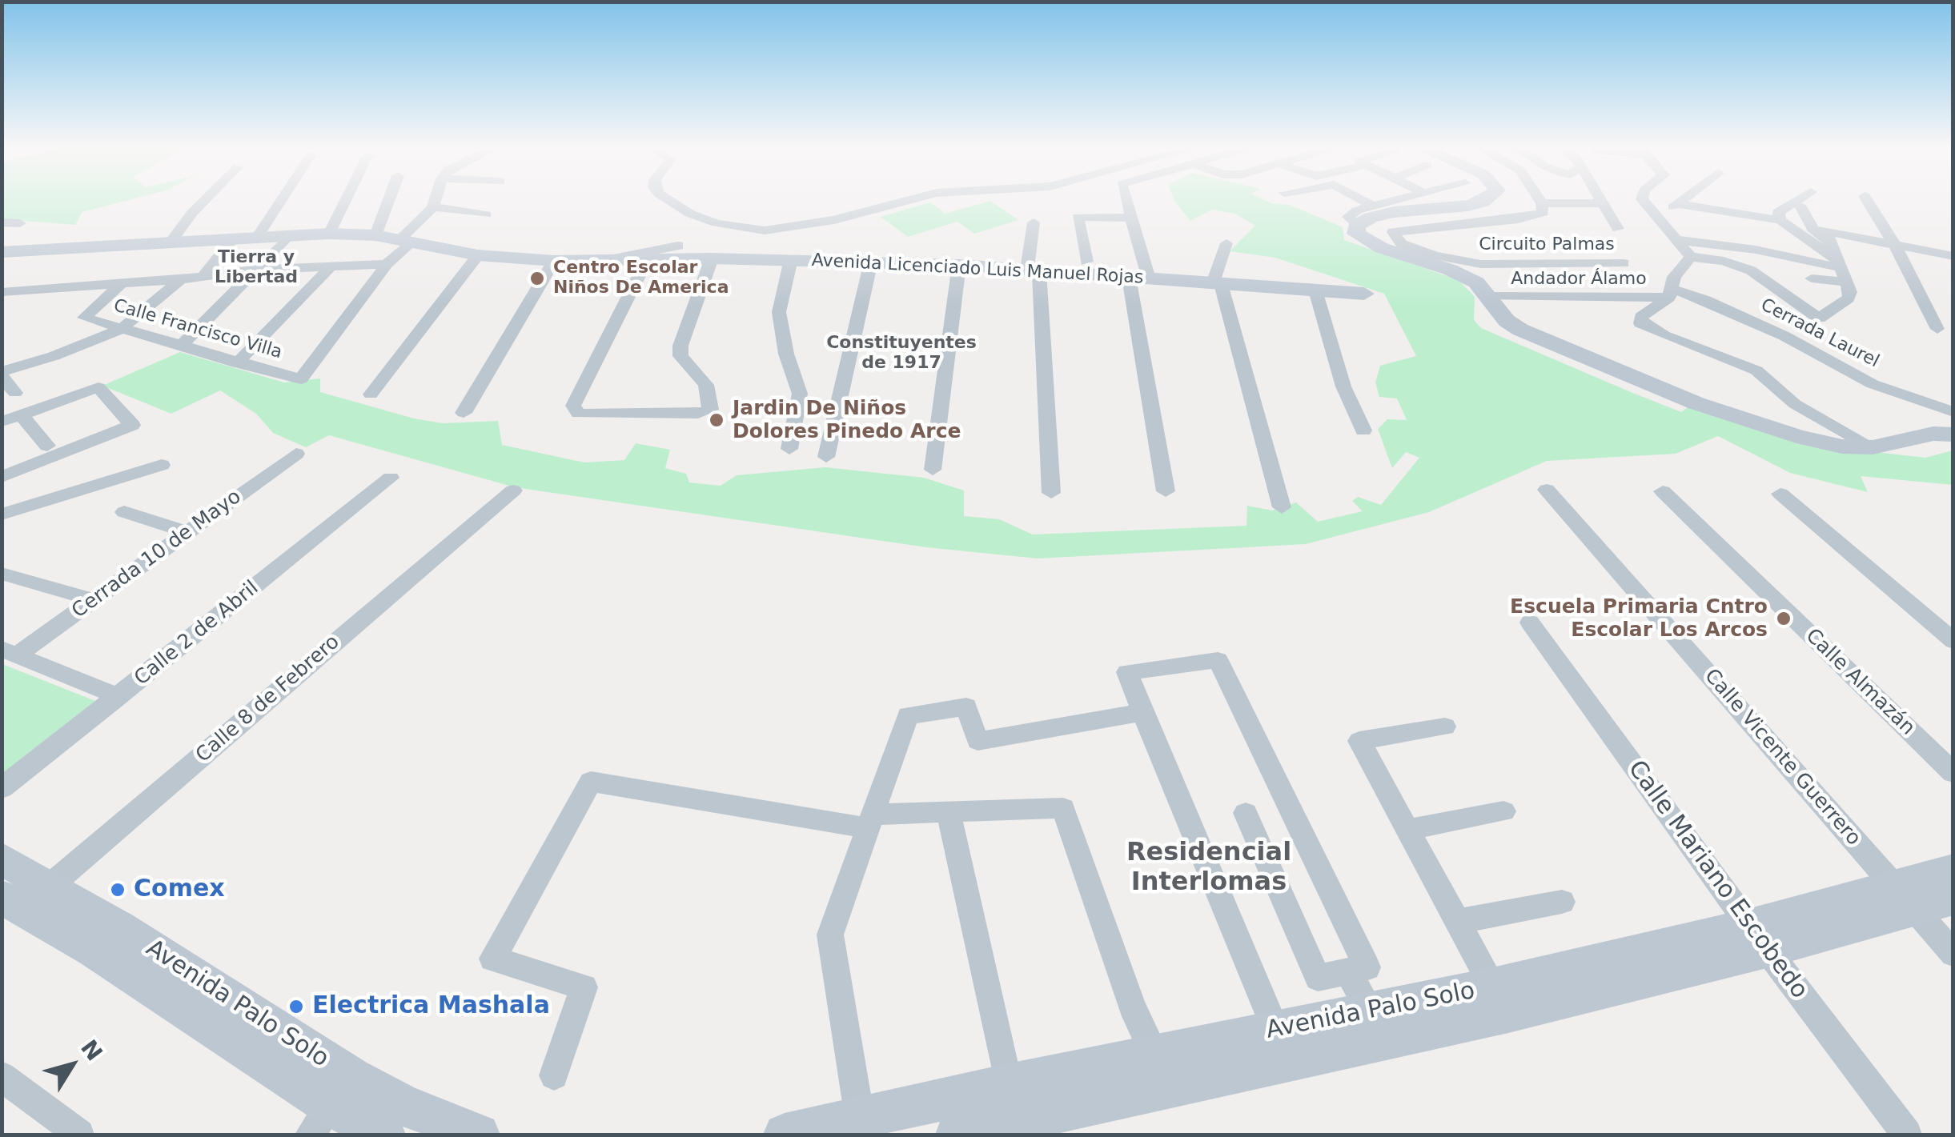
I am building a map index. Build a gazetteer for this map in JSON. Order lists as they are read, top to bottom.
{
  "streets": {
    "main road": ["Avenida Licenciado Luis Manuel Rojas", "Avenida Palo Solo"],
    "street": [
      "Circuito Palmas",
      "Andador Álamo",
      "Calle Francisco Villa",
      "Cerrada Laurel",
      "Cerrada 10 de Mayo",
      "Calle 2 de Abril",
      "Calle Almazán",
      "Calle 8 de Febrero",
      "Calle Vicente Guerrero",
      "Calle Mariano Escobedo"
    ]
  },
  "crossings": [
    ["Andador Álamo", "Cerrada Laurel"],
    ["Calle 8 de Febrero", "Avenida Palo Solo"],
    ["Calle Vicente Guerrero", "Avenida Palo Solo"],
    ["Calle Mariano Escobedo", "Avenida Palo Solo"]
  ],
  "districts": ["Tierra y Libertad", "Constituyentes de 1917", "Residencial Interlomas"],
  "places": [
    "Centro Escolar Niños De America",
    "Jardin De Niños Dolores Pinedo Arce",
    "Escuela Primaria Cntro Escolar Los Arcos",
    "Comex",
    "Electrica Mashala"
  ],
  "north": "top right"
}
